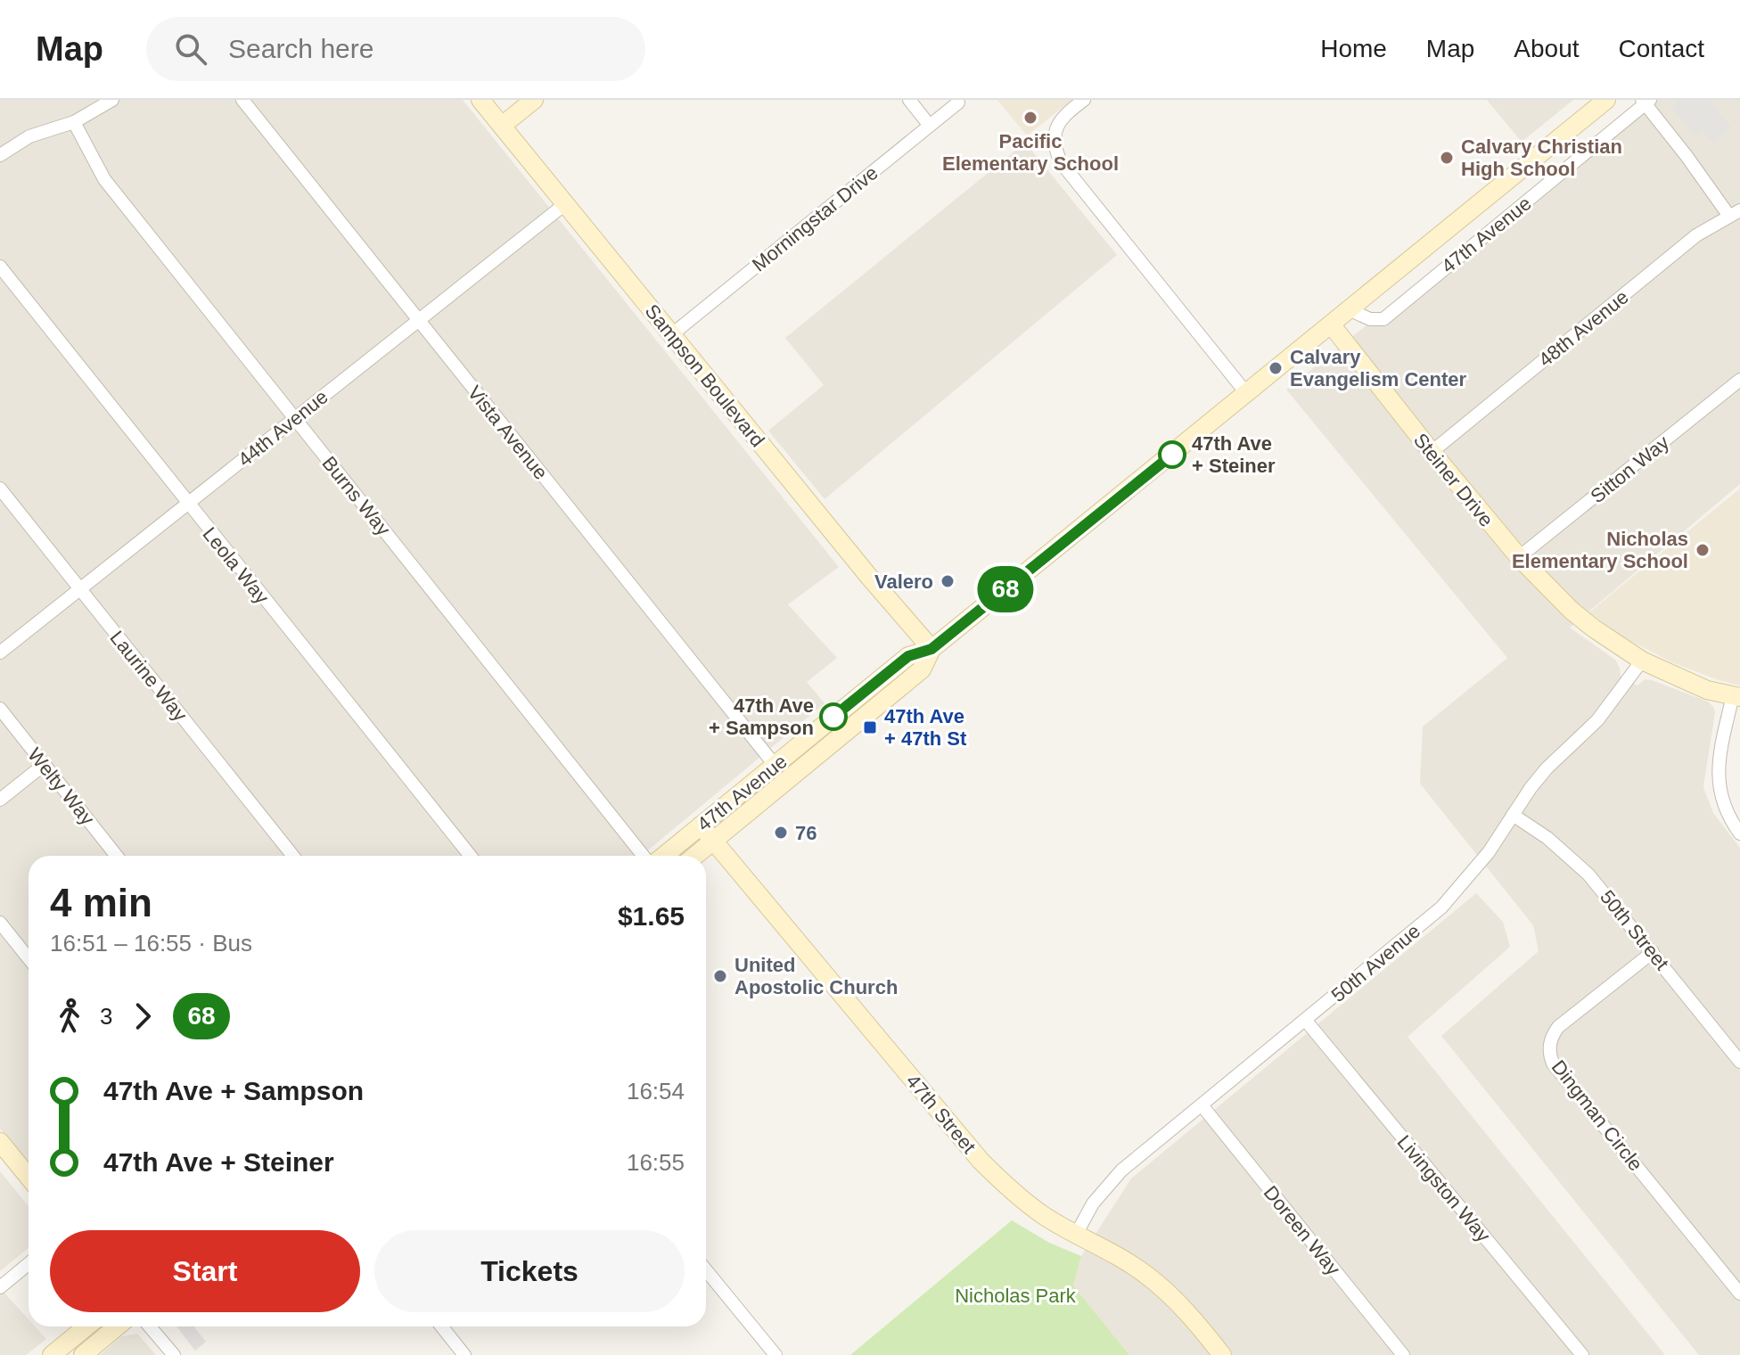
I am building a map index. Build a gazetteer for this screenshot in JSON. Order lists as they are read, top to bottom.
{
  "streets": {
    "street": [
      "Morningstar Drive",
      "47th Avenue",
      "48th Avenue",
      "Sampson Boulevard",
      "44th Avenue",
      "Vista Avenue",
      "Sitton Way",
      "Steiner Drive",
      "Burns Way",
      "Leola Way",
      "Laurine Way",
      "Welty Way",
      "50th Street",
      "50th Avenue",
      "47th Street",
      "Dingman Circle",
      "Livingston Way",
      "Doreen Way"
    ]
  },
  "crossings": [
    ["Morningstar Drive", "Sampson Boulevard"],
    ["47th Avenue", "Sampson Boulevard"],
    ["47th Avenue", "Vista Avenue"],
    ["47th Avenue", "Steiner Drive"],
    ["47th Avenue", "47th Street"],
    ["48th Avenue", "Steiner Drive"],
    ["Sampson Boulevard", "44th Avenue"],
    ["44th Avenue", "Vista Avenue"],
    ["44th Avenue", "Burns Way"],
    ["44th Avenue", "Leola Way"],
    ["44th Avenue", "Laurine Way"],
    ["Sitton Way", "Steiner Drive"],
    ["Steiner Drive", "50th Avenue"],
    ["50th Street", "50th Avenue"],
    ["50th Street", "Dingman Circle"],
    ["50th Avenue", "47th Street"],
    ["50th Avenue", "Livingston Way"],
    ["50th Avenue", "Doreen Way"]
  ],
  "parks": ["Nicholas Park"],
  "places": {
    "other": [
      "Pacific Elementary School",
      "Calvary Christian High School",
      "Calvary Evangelism Center",
      "47th Ave + Steiner",
      "Nicholas Elementary School",
      "Valero",
      "47th Ave + Sampson",
      "76",
      "United Apostolic Church"
    ],
    "transit": ["47th Ave + 47th St"]
  },
  "lines": ["bus line 68"],
  "page": {
    "header": "Map",
    "search": "Search here",
    "nav": [
      "Home",
      "Map",
      "About",
      "Contact"
    ],
    "on_map": "68",
    "heading": ["4 min", "16:51 – 16:55 · Bus", "$1.65"],
    "legs": ["3", "68"],
    "list": [
      {
        "name": "47th Ave + Sampson",
        "value": "16:54"
      },
      {
        "name": "47th Ave + Steiner",
        "value": "16:55"
      }
    ],
    "buttons": ["Start", "Tickets"]
  }
}
